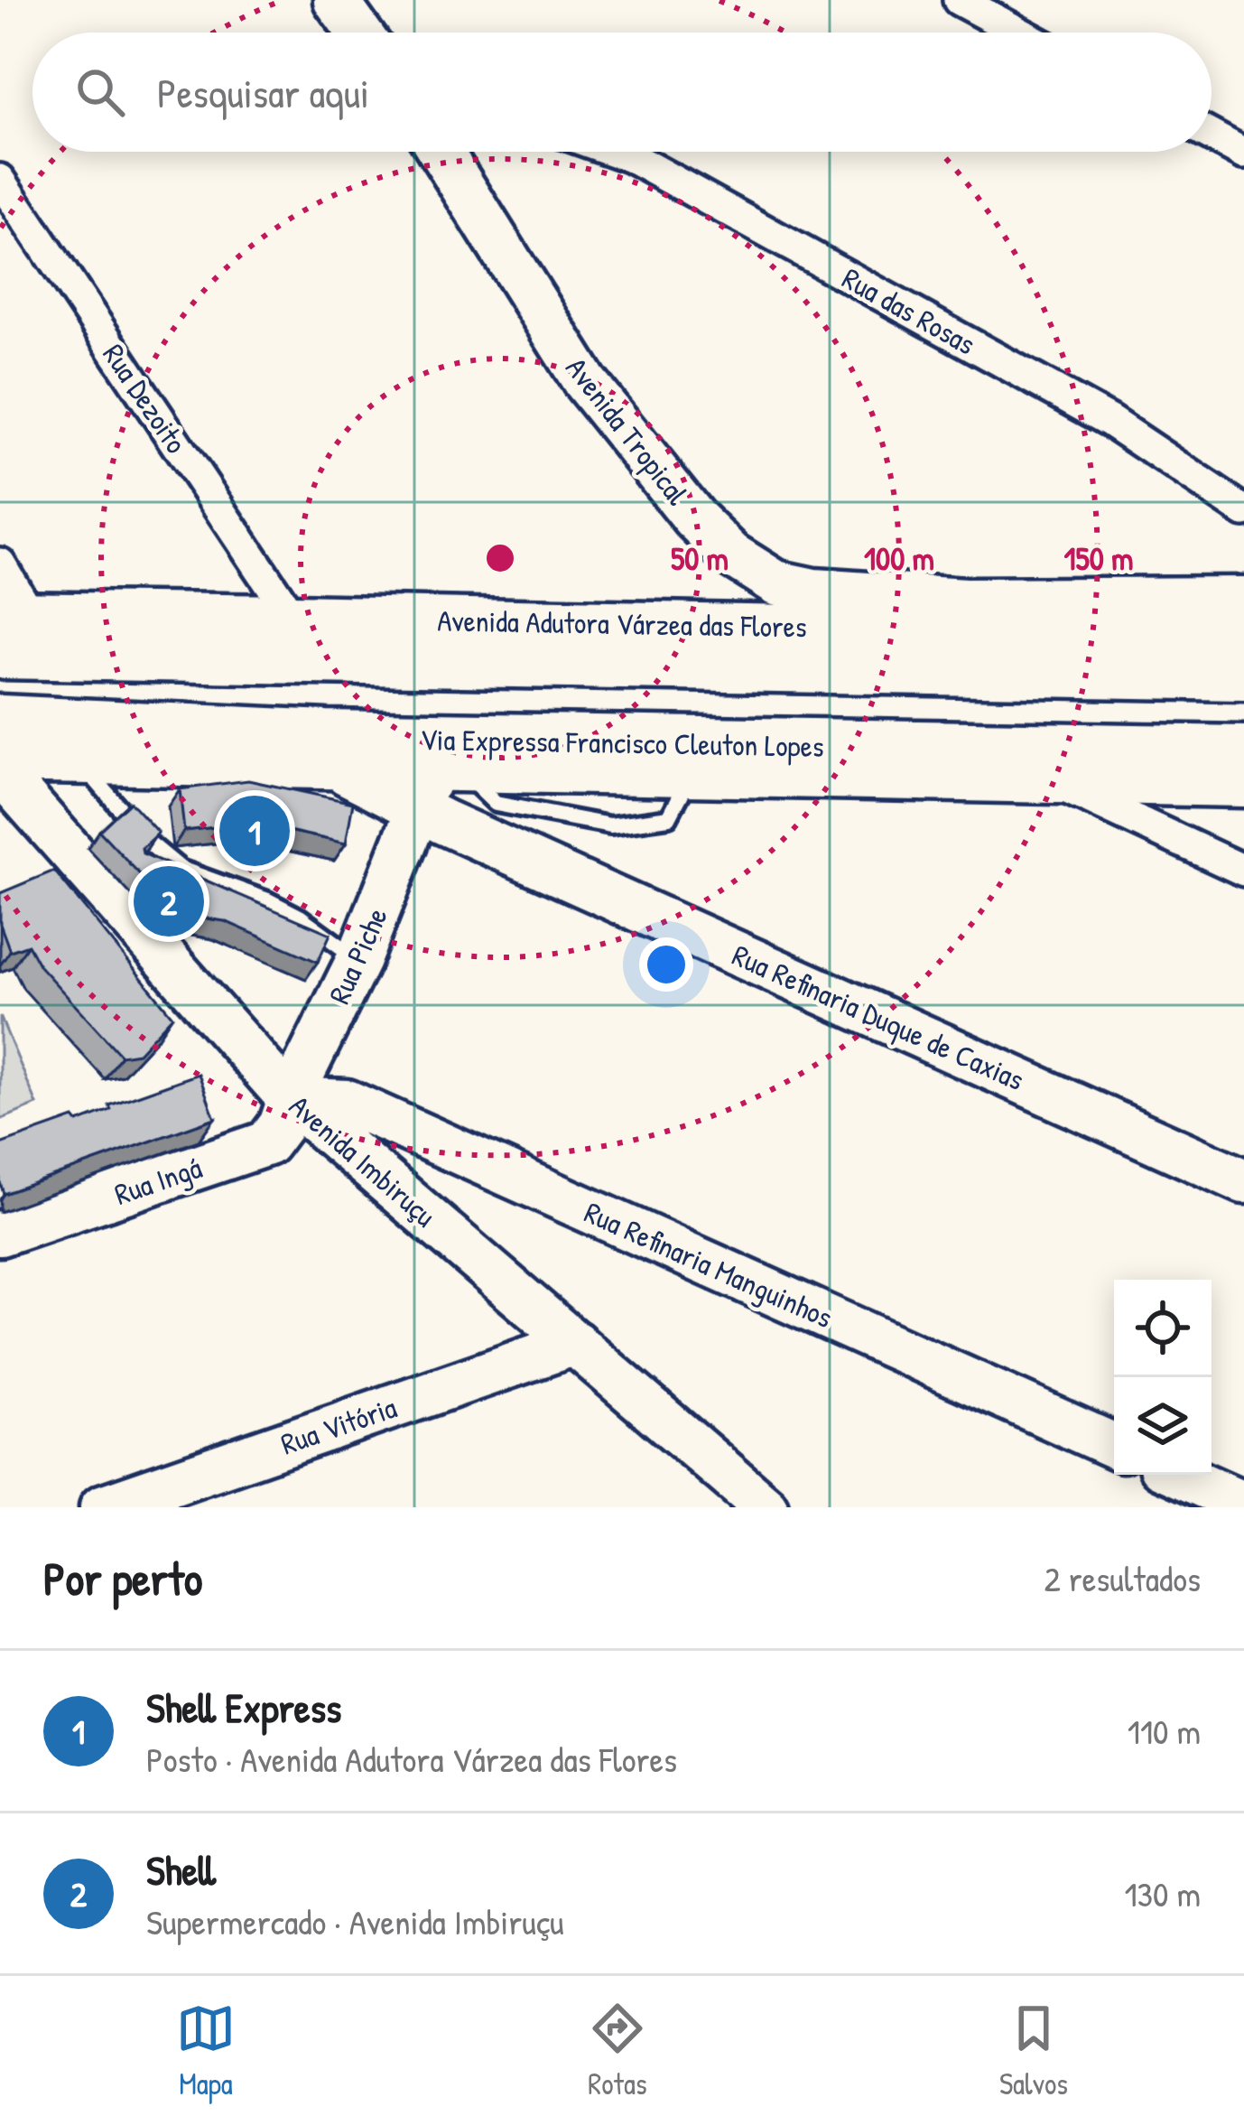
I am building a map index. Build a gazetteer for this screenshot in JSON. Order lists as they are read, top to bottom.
{
  "streets": {
    "highway": ["Via Expressa Francisco Cleuton Lopes"],
    "street": [
      "Rua das Rosas",
      "Rua Dezoito",
      "Avenida Tropical",
      "Avenida Adutora Várzea das Flores",
      "Rua Piche",
      "Rua Refinaria Duque de Caxias",
      "Avenida Imbiruçu",
      "Rua Ingá",
      "Rua Refinaria Manguinhos",
      "Rua Vitória"
    ]
  },
  "crossings": [
    ["Rua Dezoito", "Avenida Adutora Várzea das Flores"],
    ["Rua Piche", "Rua Refinaria Duque de Caxias"],
    ["Rua Piche", "Avenida Imbiruçu"],
    ["Rua Piche", "Rua Ingá"],
    ["Rua Piche", "Rua Refinaria Manguinhos"],
    ["Avenida Imbiruçu", "Rua Ingá"],
    ["Avenida Imbiruçu", "Rua Refinaria Manguinhos"],
    ["Avenida Imbiruçu", "Rua Vitória"],
    ["Rua Ingá", "Rua Refinaria Manguinhos"]
  ],
  "page": {
    "search": "Pesquisar aqui",
    "pins": ["1", "2"],
    "heading": ["Por perto", "2 resultados"],
    "list": [
      {
        "mark": "1",
        "name": "Shell Express",
        "note": "Posto · Avenida Adutora Várzea das Flores",
        "value": "110 m"
      },
      {
        "mark": "2",
        "name": "Shell",
        "note": "Supermercado · Avenida Imbiruçu",
        "value": "130 m"
      }
    ],
    "nav": ["Mapa", "Rotas", "Salvos"]
  },
  "rings": ["50 m", "100 m", "150 m"]
}
